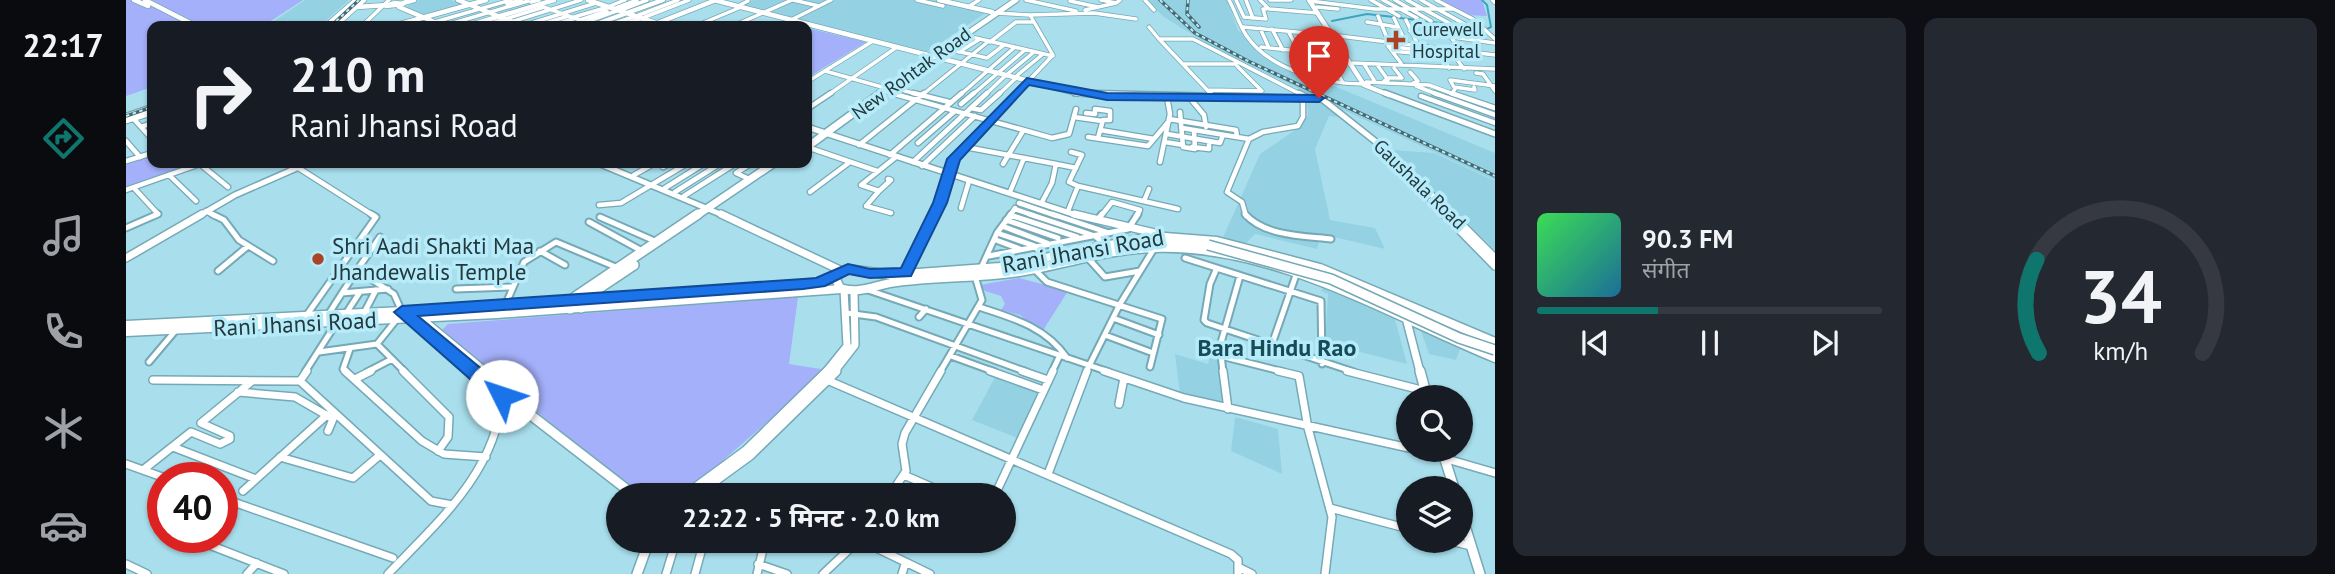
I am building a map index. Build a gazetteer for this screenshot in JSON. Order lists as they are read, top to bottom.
{
  "streets": {
    "main road": ["New Rohtak Road", "Rani Jhansi Road"],
    "street": ["Gaushala Road"]
  },
  "crossings": [
    ["New Rohtak Road", "Gaushala Road"]
  ],
  "districts": ["Bara Hindu Rao"],
  "places": {
    "health": ["Curewell Hospital"],
    "other": ["Shri Aadi Shakti Maa Jhandewalis Temple"]
  },
  "page": {
    "tabs": "22:17",
    "turn": ["210 m", "Rani Jhansi Road"],
    "song": ["90.3 FM", "संगीत"],
    "limit": "40",
    "trip": "22:22 · 5 मिनट · 2.0 km",
    "gauge": ["34", "km/h"]
  }
}
